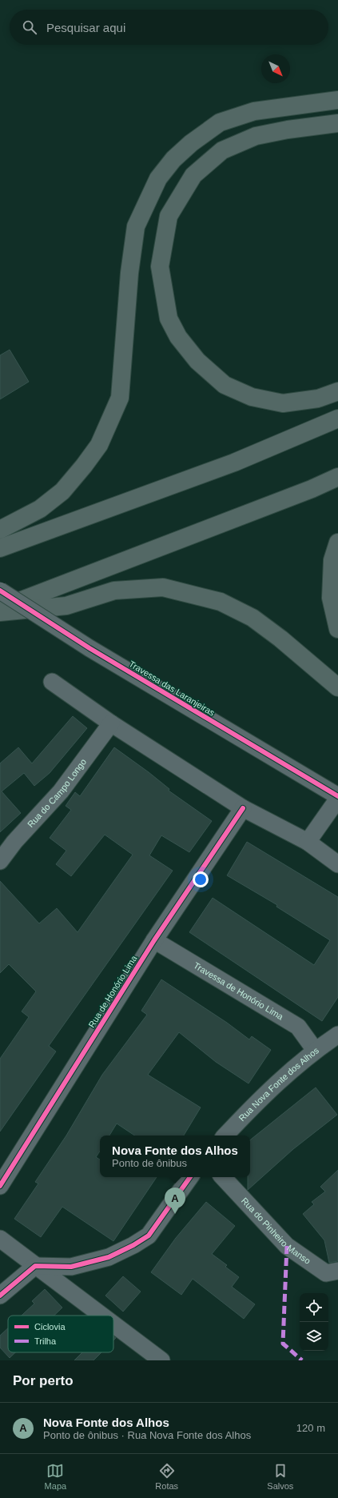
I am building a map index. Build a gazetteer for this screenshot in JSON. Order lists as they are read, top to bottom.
{
  "streets": {
    "street": [
      "Travessa das Laranjeiras",
      "Rua do Campo Longo",
      "Rua de Honório Lima",
      "Travessa de Honório Lima",
      "Rua Nova Fonte dos Alhos",
      "Rua do Pinheiro Manso"
    ]
  },
  "crossings": [
    ["Rua de Honório Lima", "Travessa de Honório Lima"],
    ["Travessa de Honório Lima", "Rua Nova Fonte dos Alhos"]
  ],
  "legend": ["Ciclovia", "Trilha"],
  "north": "bottom right",
  "page": {
    "search": "Pesquisar aqui",
    "popup": ["Nova Fonte dos Alhos", "Ponto de ônibus"],
    "pins": "A",
    "heading": "Por perto",
    "list": [
      {
        "mark": "A",
        "name": "Nova Fonte dos Alhos",
        "note": "Ponto de ônibus · Rua Nova Fonte dos Alhos",
        "value": "120 m"
      }
    ],
    "nav": ["Mapa", "Rotas", "Salvos"]
  }
}
